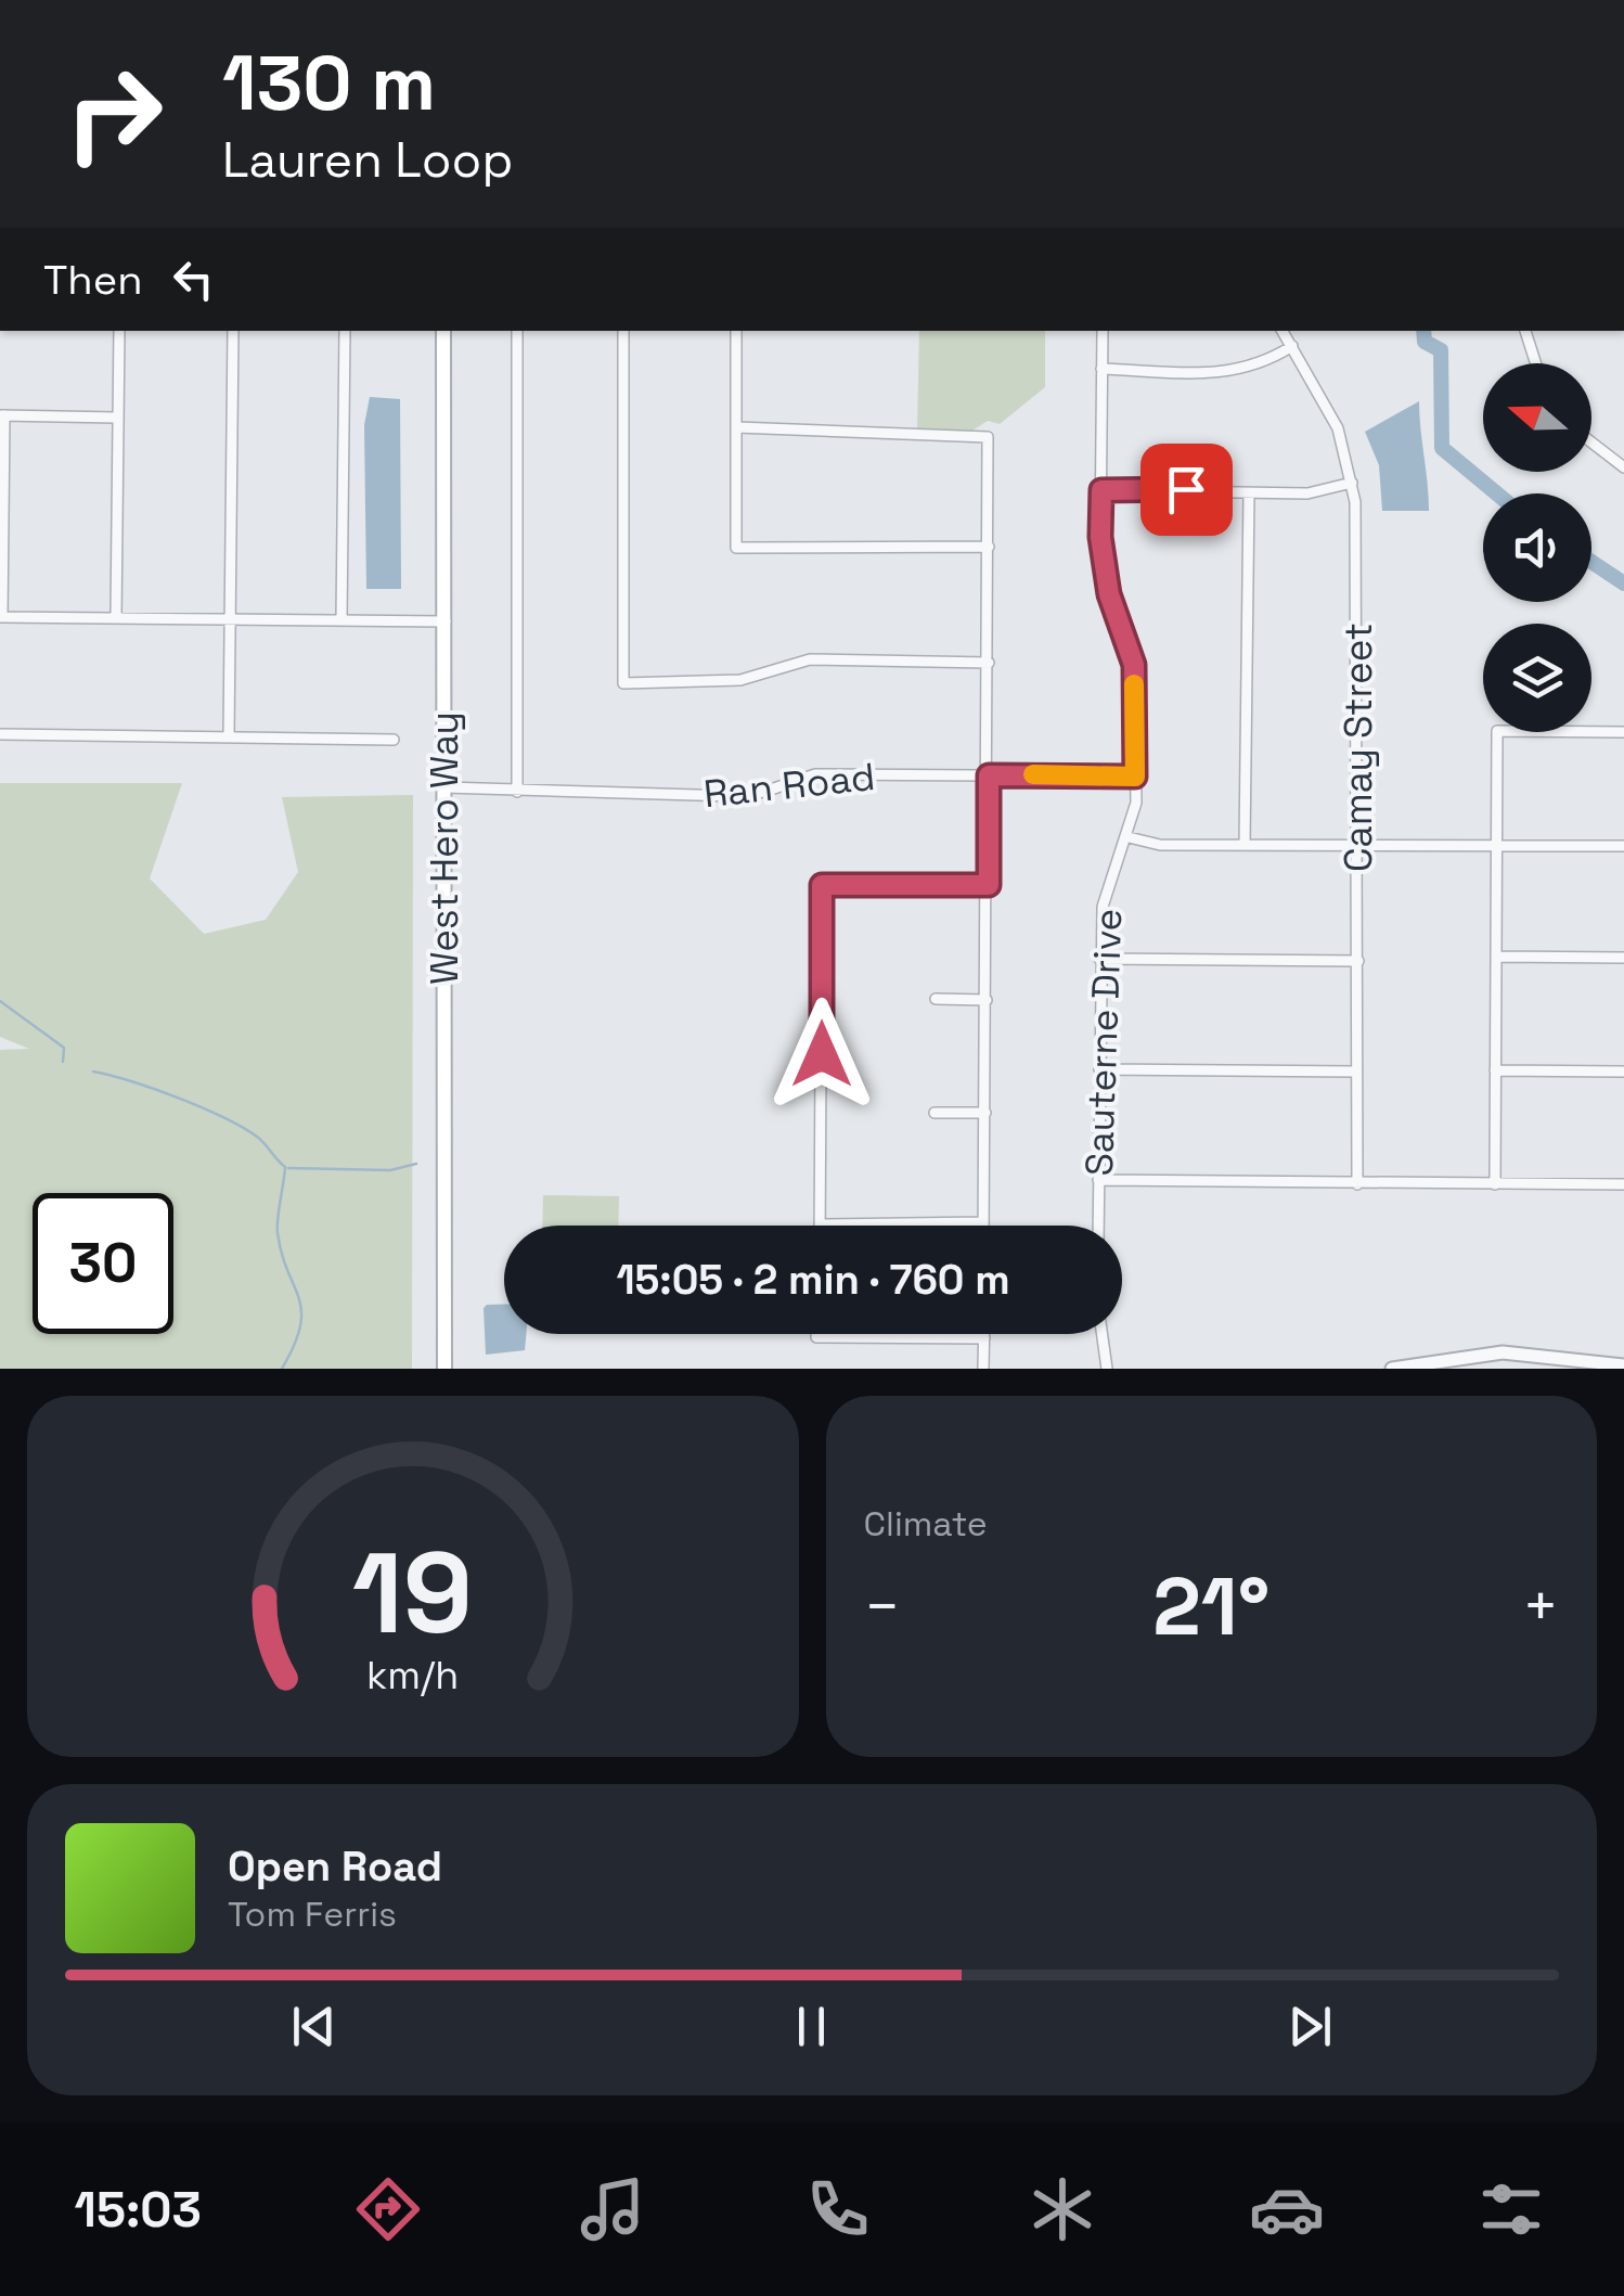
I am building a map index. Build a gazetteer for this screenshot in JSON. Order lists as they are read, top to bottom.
{
  "streets": {
    "main road": ["West Hero Way"],
    "street": ["Camay Street", "Ran Road", "Sauterne Drive"]
  },
  "crossings": [
    ["Ran Road", "West Hero Way"],
    ["Ran Road", "Sauterne Drive"]
  ],
  "north": "left",
  "page": {
    "turn": ["130 m", "Lauren Loop"],
    "then": "Then",
    "limit": "30",
    "trip": "15:05 · 2 min · 760 m",
    "tile": "Climate",
    "heat": ["−", "21°", "+"],
    "song": ["Open Road", "Tom Ferris"],
    "tabs": "15:03",
    "gauge": ["19", "km/h"]
  }
}
